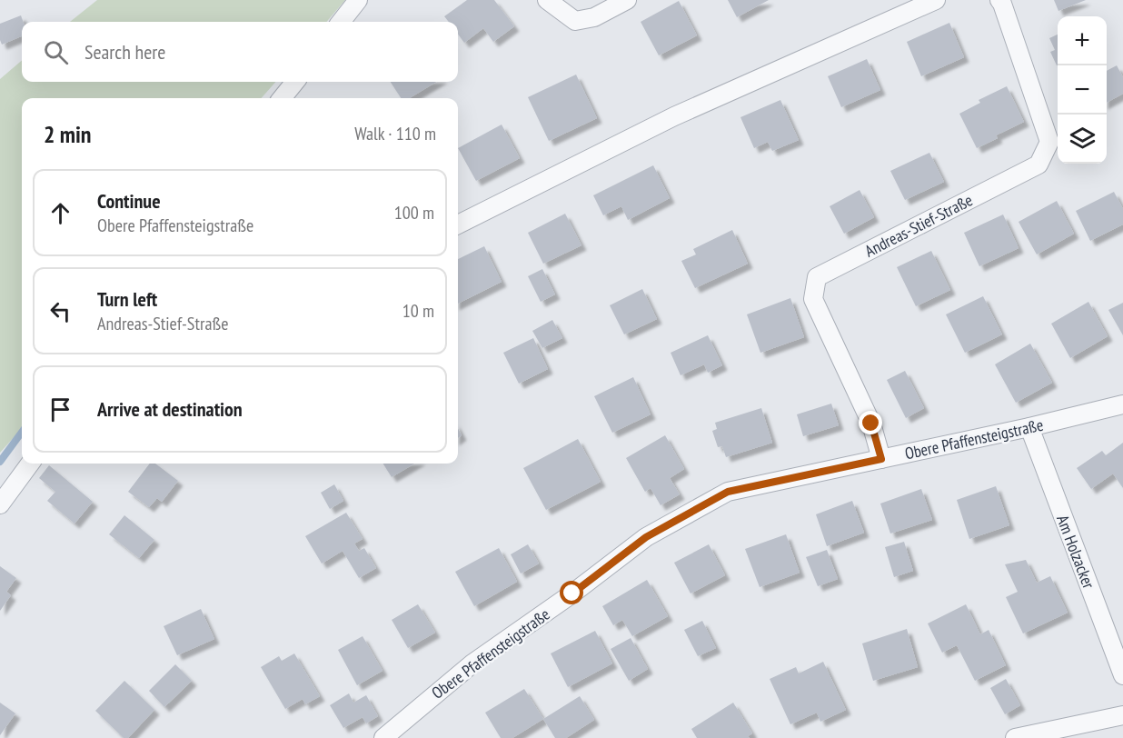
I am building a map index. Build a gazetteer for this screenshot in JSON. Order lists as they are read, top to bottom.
{
  "streets": {
    "street": ["Andreas-Stief-Straße", "Obere Pfaffensteigstraße", "Am Holzacker"]
  },
  "crossings": [
    ["Andreas-Stief-Straße", "Obere Pfaffensteigstraße"],
    ["Obere Pfaffensteigstraße", "Am Holzacker"]
  ],
  "page": {
    "map_buttons": ["+", "−"],
    "search": "Search here",
    "heading": ["2 min", "Walk · 110 m"],
    "list": [
      ["Continue", "Obere Pfaffensteigstraße", "100 m"],
      ["Turn left", "Andreas-Stief-Straße", "10 m"],
      "Arrive at destination"
    ]
  }
}
